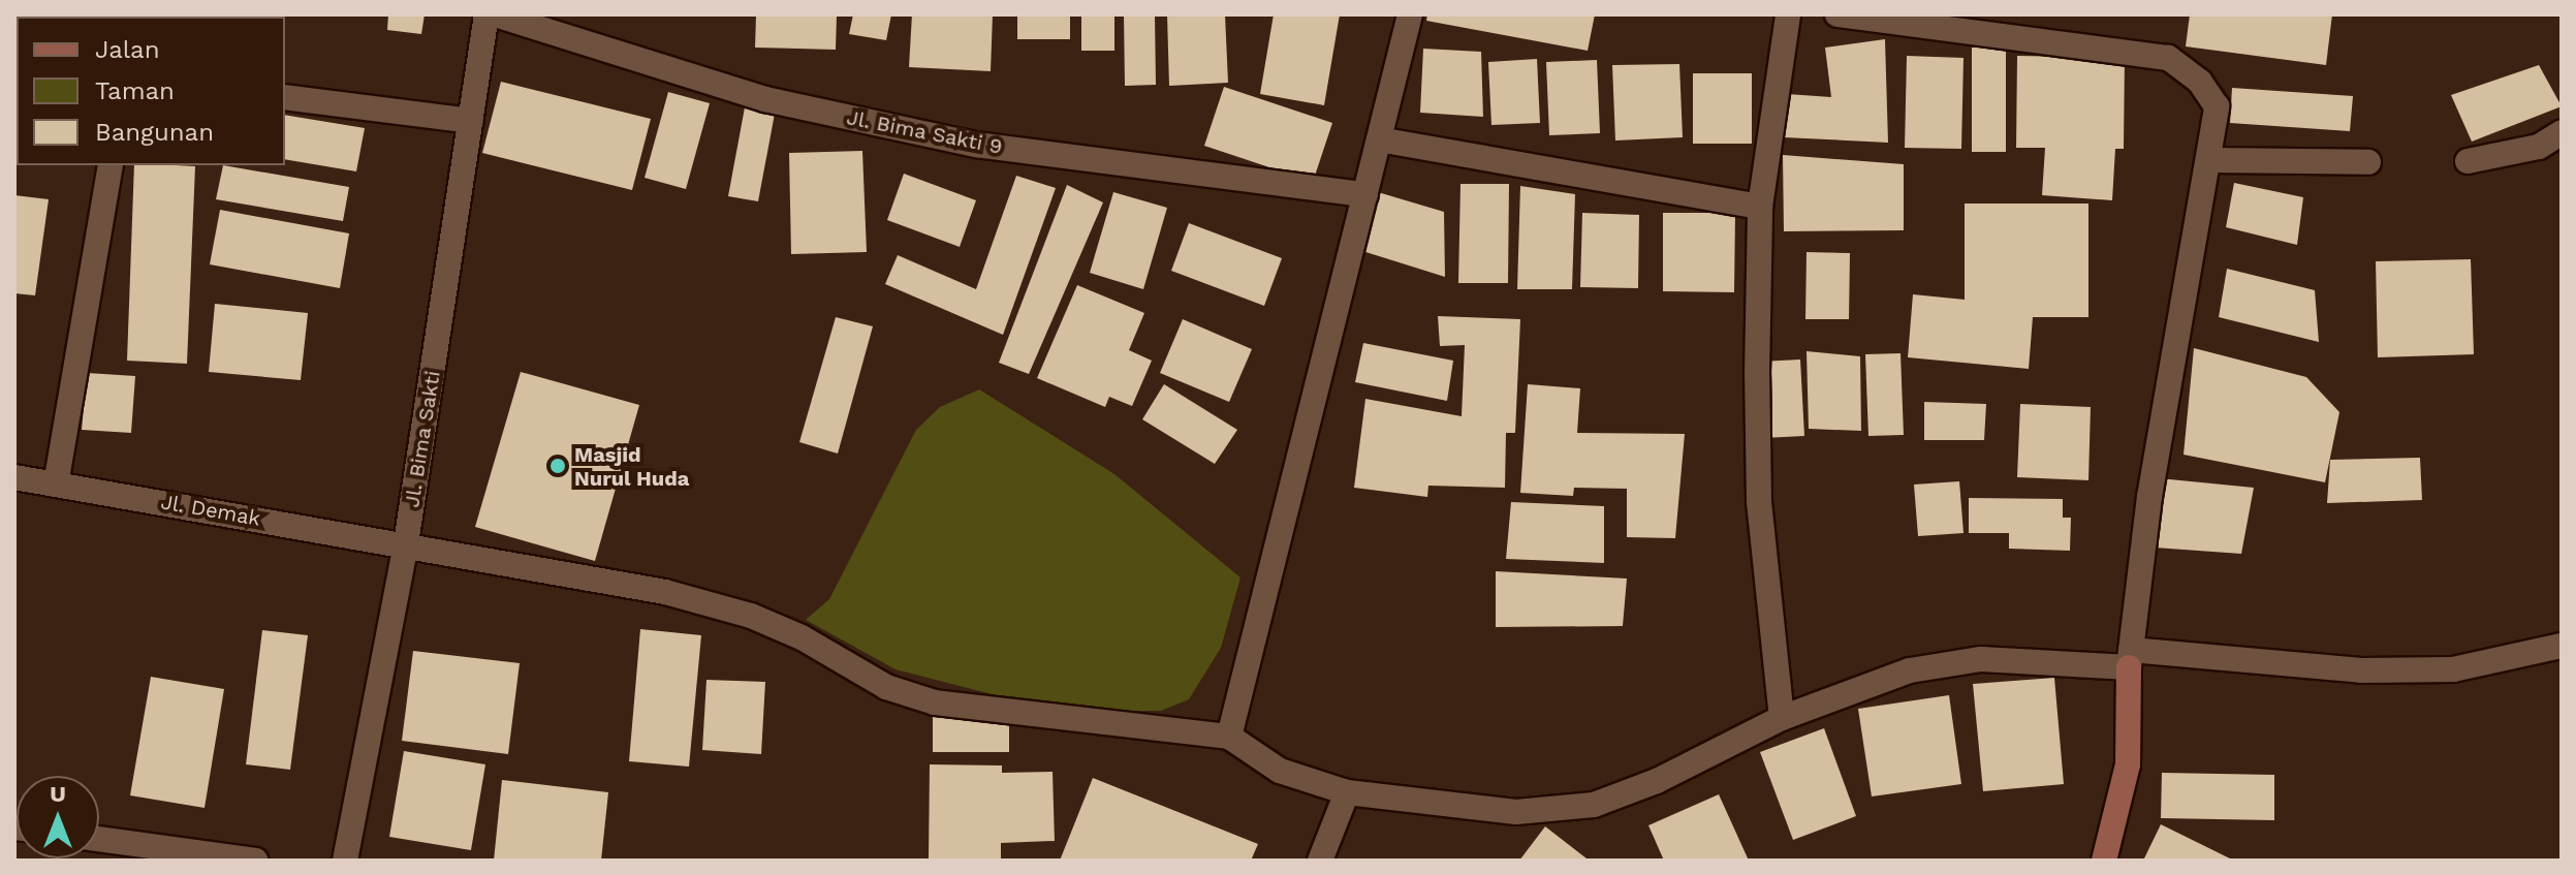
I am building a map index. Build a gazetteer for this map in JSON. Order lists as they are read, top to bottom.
{
  "streets": {
    "street": ["Jl. Bima Sakti 9", "Jl. Bima Sakti", "Jl. Demak"]
  },
  "crossings": [
    ["Jl. Bima Sakti", "Jl. Demak"]
  ],
  "places": ["Masjid Nurul Huda"],
  "legend": ["Jalan", "Taman", "Bangunan"],
  "north": "top"
}
